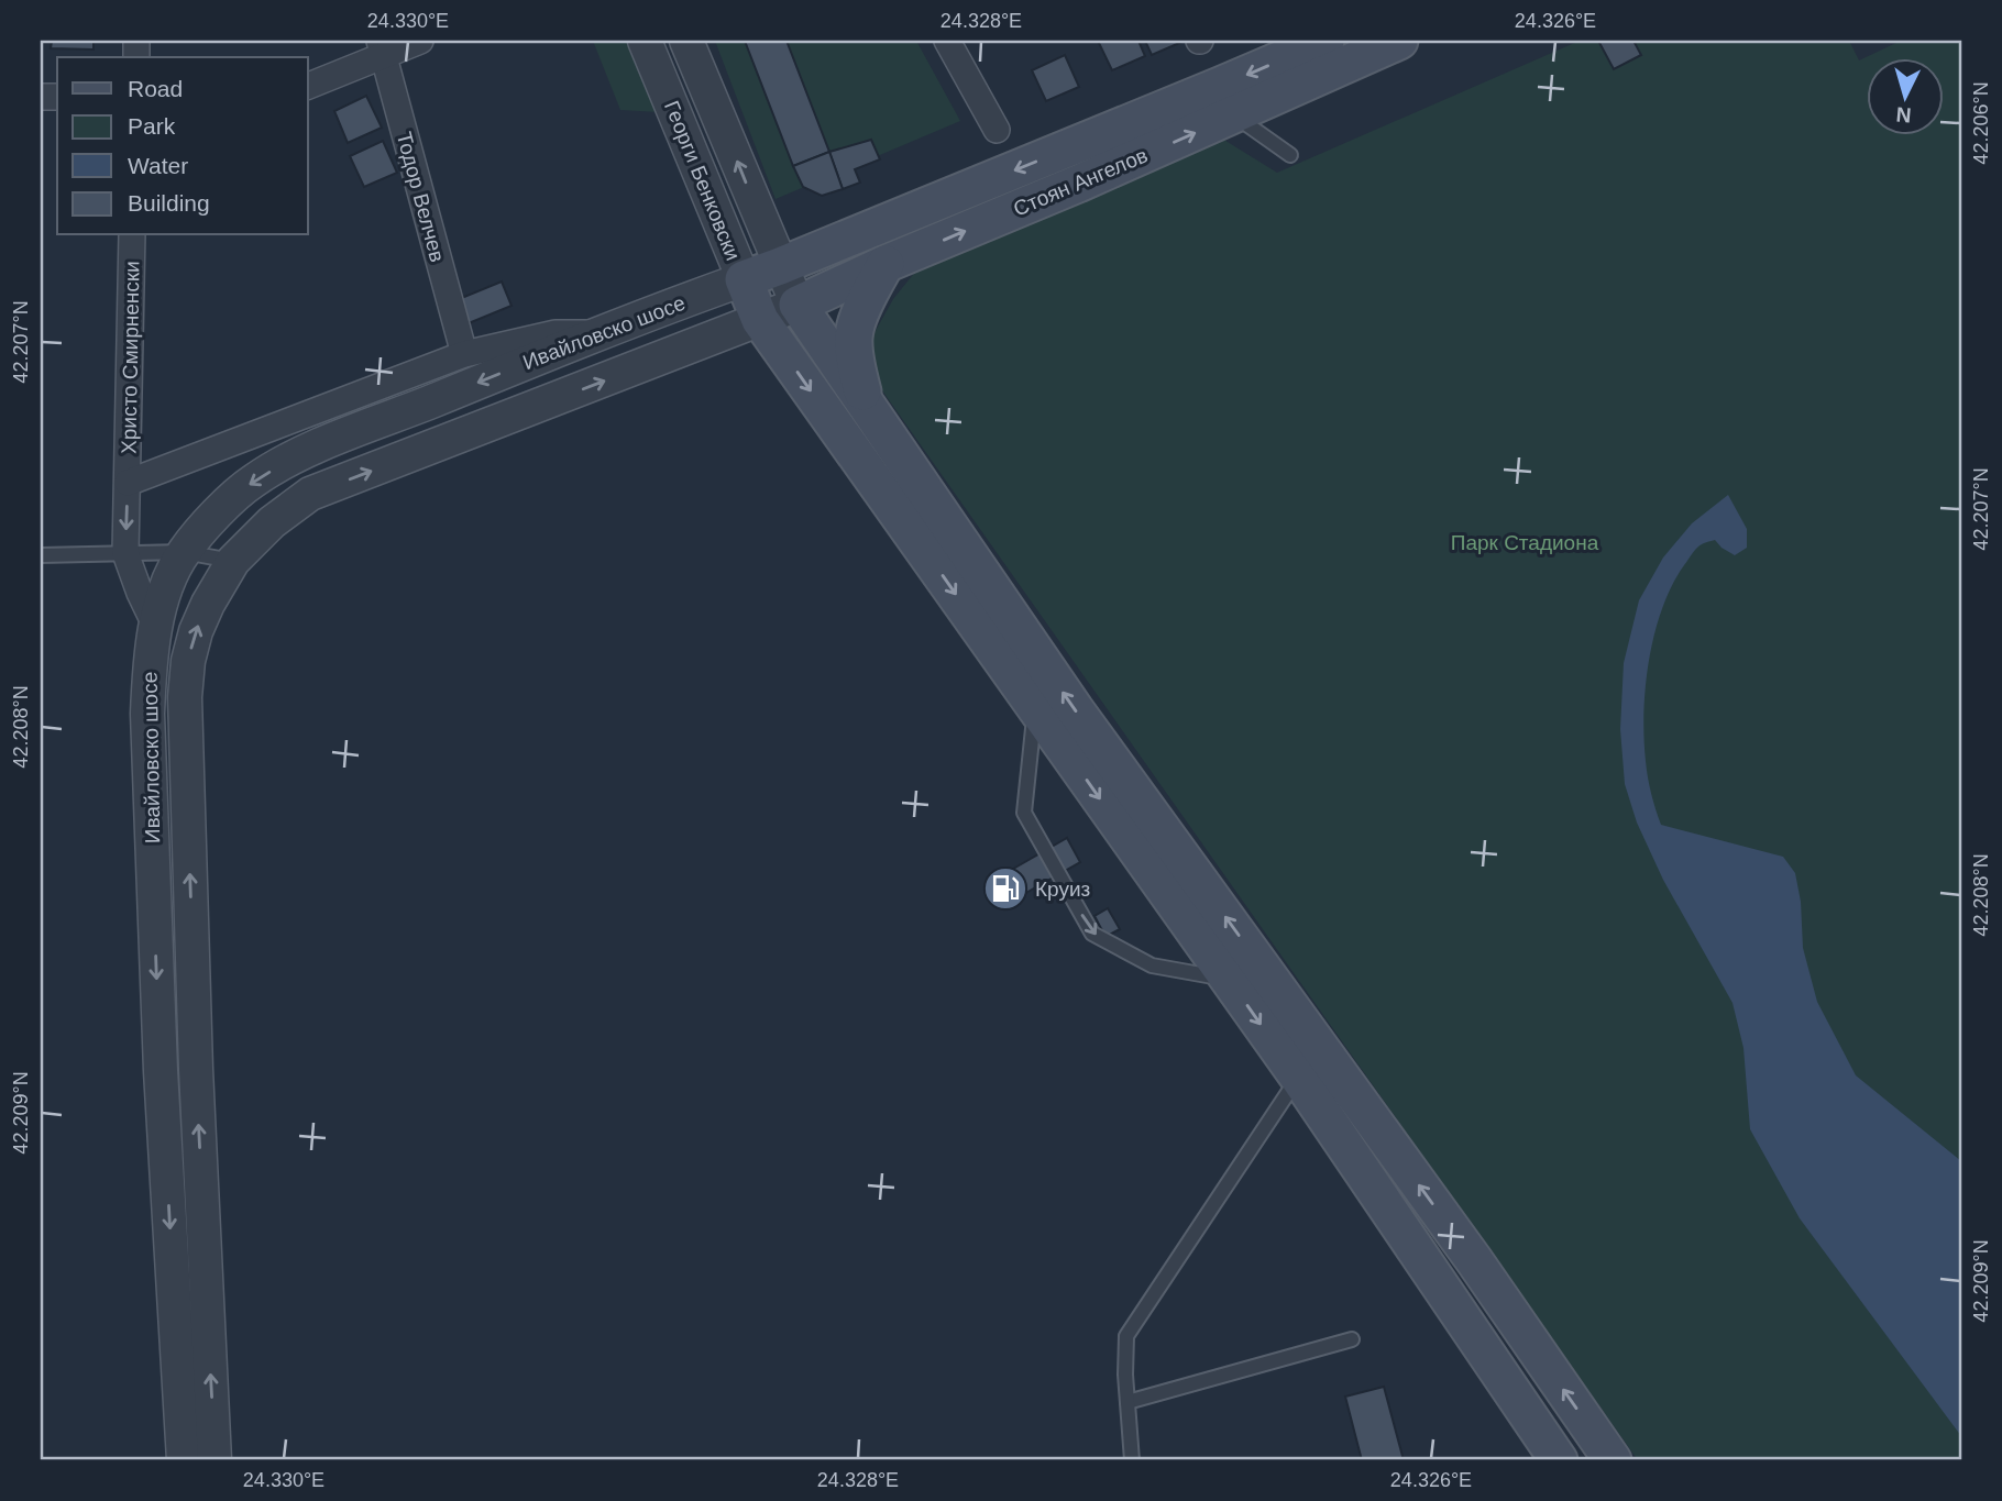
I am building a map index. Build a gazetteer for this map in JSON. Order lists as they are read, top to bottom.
{
  "streets": {
    "main road": ["Георги Бенковски", "Стоян Ангелов"],
    "street": ["Тодор Велчев", "Ивайловско шосе", "Христо Смирненски"]
  },
  "crossings": [
    ["Георги Бенковски", "Стоян Ангелов"],
    ["Георги Бенковски", "Ивайловско шосе"],
    ["Стоян Ангелов", "Ивайловско шосе"]
  ],
  "parks": ["Парк Стадиона"],
  "places": {
    "fuel station": ["Круиз"]
  },
  "legend": [
    "Road",
    "Park",
    "Water",
    "Building"
  ],
  "north": "bottom",
  "coordinates": [
    "24.330°E",
    "24.328°E",
    "24.326°E",
    "42.206°N",
    "42.207°N",
    "42.208°N",
    "42.209°N"
  ]
}
